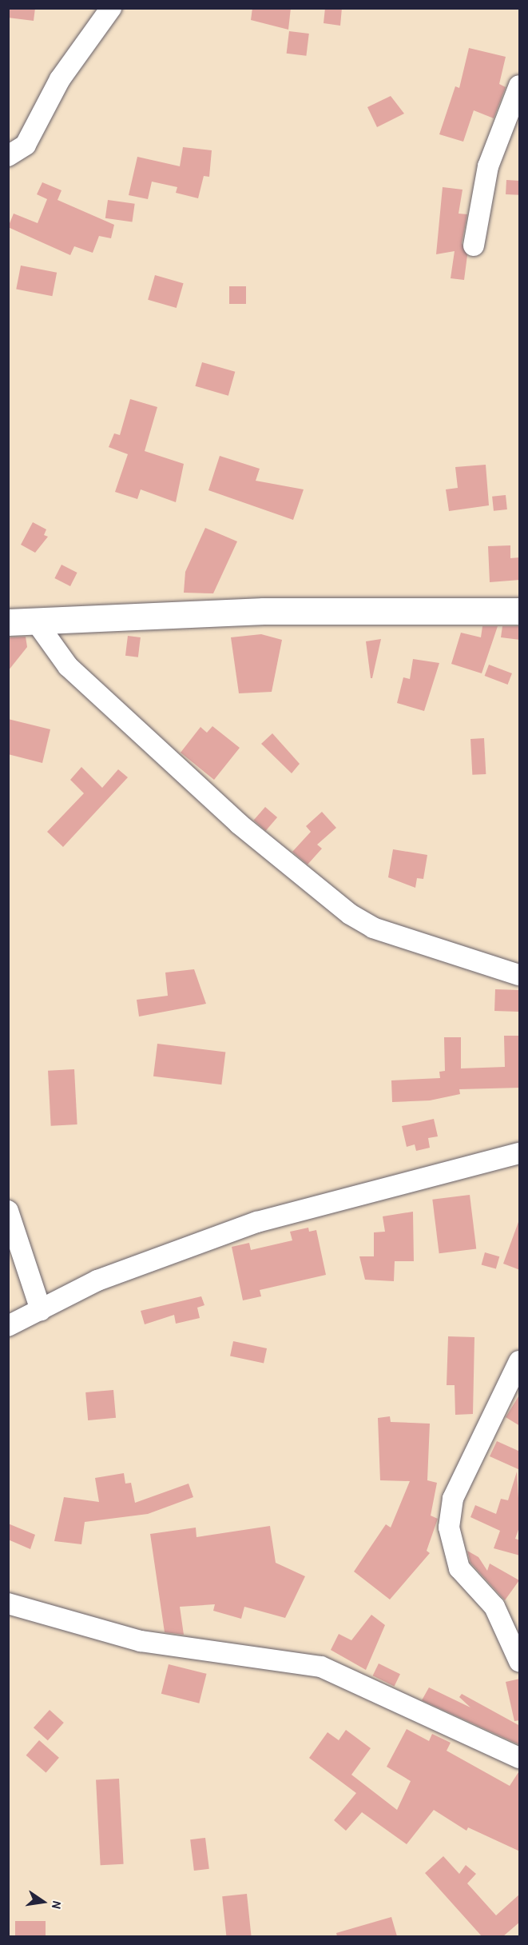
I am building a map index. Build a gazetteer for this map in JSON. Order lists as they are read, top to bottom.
{
  "north": "right"
}
